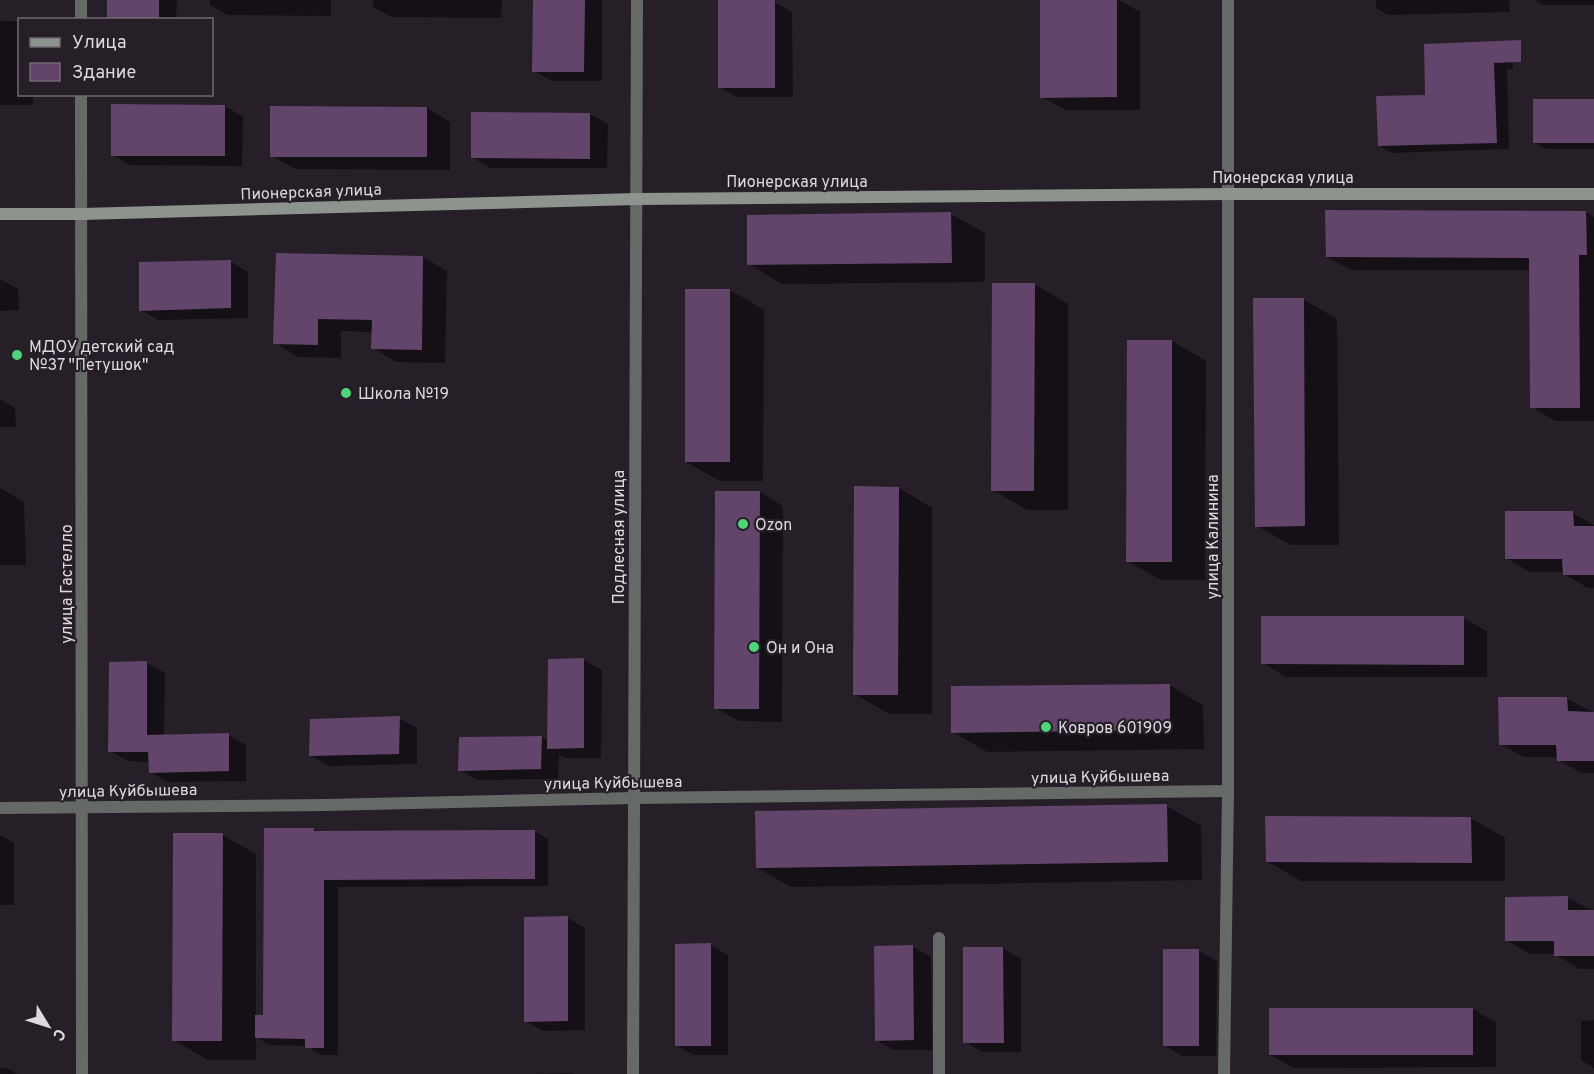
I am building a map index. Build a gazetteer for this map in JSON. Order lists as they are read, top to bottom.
{
  "streets": {
    "street": [
      "Пионерская улица",
      "Подлесная улица",
      "улица Калинина",
      "улица Гастелло",
      "улица Куйбышева"
    ]
  },
  "crossings": [
    ["Пионерская улица", "Подлесная улица"],
    ["Пионерская улица", "улица Калинина"],
    ["Пионерская улица", "улица Гастелло"],
    ["Подлесная улица", "улица Куйбышева"],
    ["улица Калинина", "улица Куйбышева"],
    ["улица Гастелло", "улица Куйбышева"]
  ],
  "places": [
    "МДОУ детский сад №37 \"Петушок\"",
    "Школа №19",
    "Ozon",
    "Он и Она",
    "Ковров 601909"
  ],
  "legend": ["Улица", "Здание"],
  "north": "bottom right"
}
